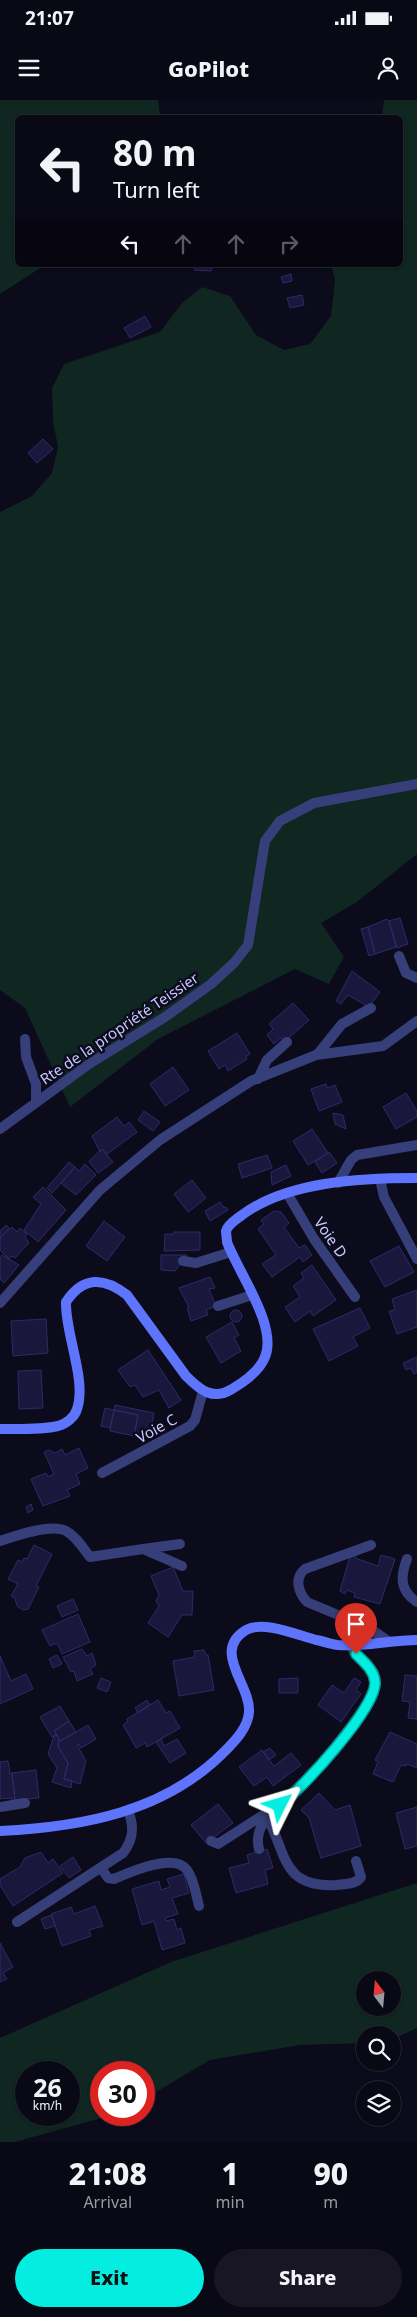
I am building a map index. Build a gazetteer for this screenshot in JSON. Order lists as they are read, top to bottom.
{
  "streets": {
    "street": ["Rte de la propriété Teissier", "Voie D", "Voie C"]
  },
  "north": "top",
  "page": {
    "status": "21:07",
    "header": "GoPilot",
    "turn": ["80 m", "Turn left"],
    "speed": "26 km/h",
    "limit": "30",
    "eta": [
      "21:08",
      "Arrival",
      "1",
      "min",
      "90",
      "m"
    ],
    "buttons": ["Exit", "Share"]
  }
}
